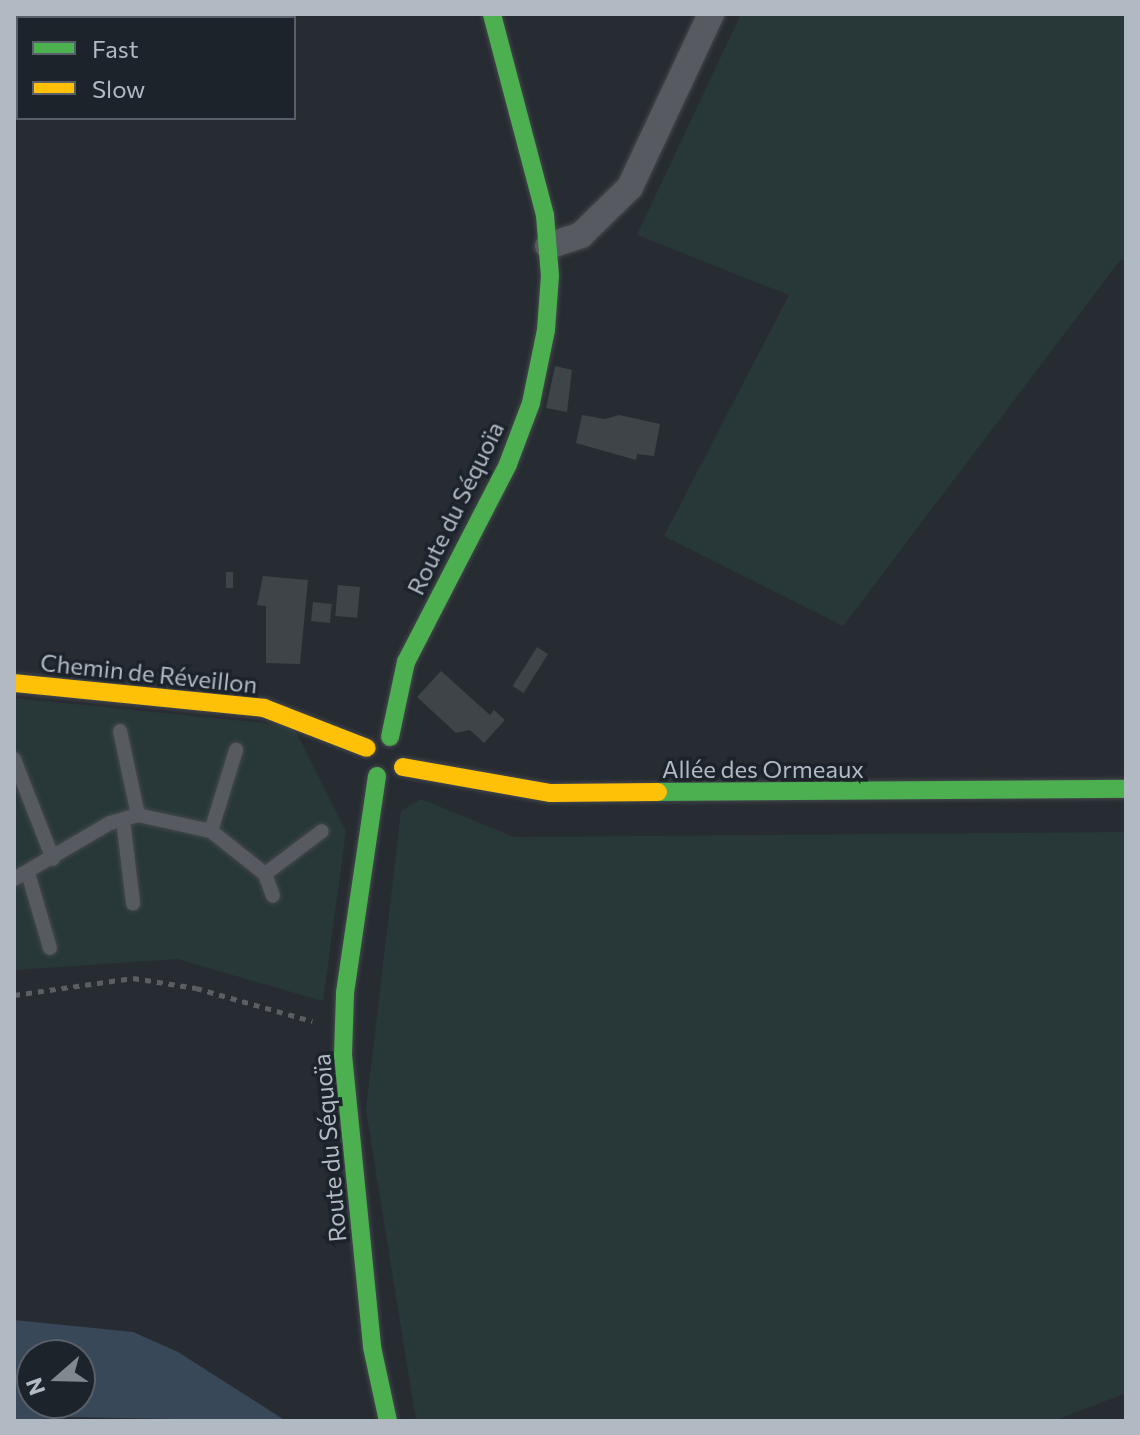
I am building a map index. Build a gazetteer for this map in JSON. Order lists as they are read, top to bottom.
{
  "streets": {
    "street": ["Route du Séquoïa", "Chemin de Réveillon", "Allée des Ormeaux"]
  },
  "crossings": [
    ["Route du Séquoïa", "Chemin de Réveillon"],
    ["Route du Séquoïa", "Allée des Ormeaux"],
    ["Chemin de Réveillon", "Allée des Ormeaux"]
  ],
  "legend": ["Fast", "Slow"],
  "north": "left"
}
